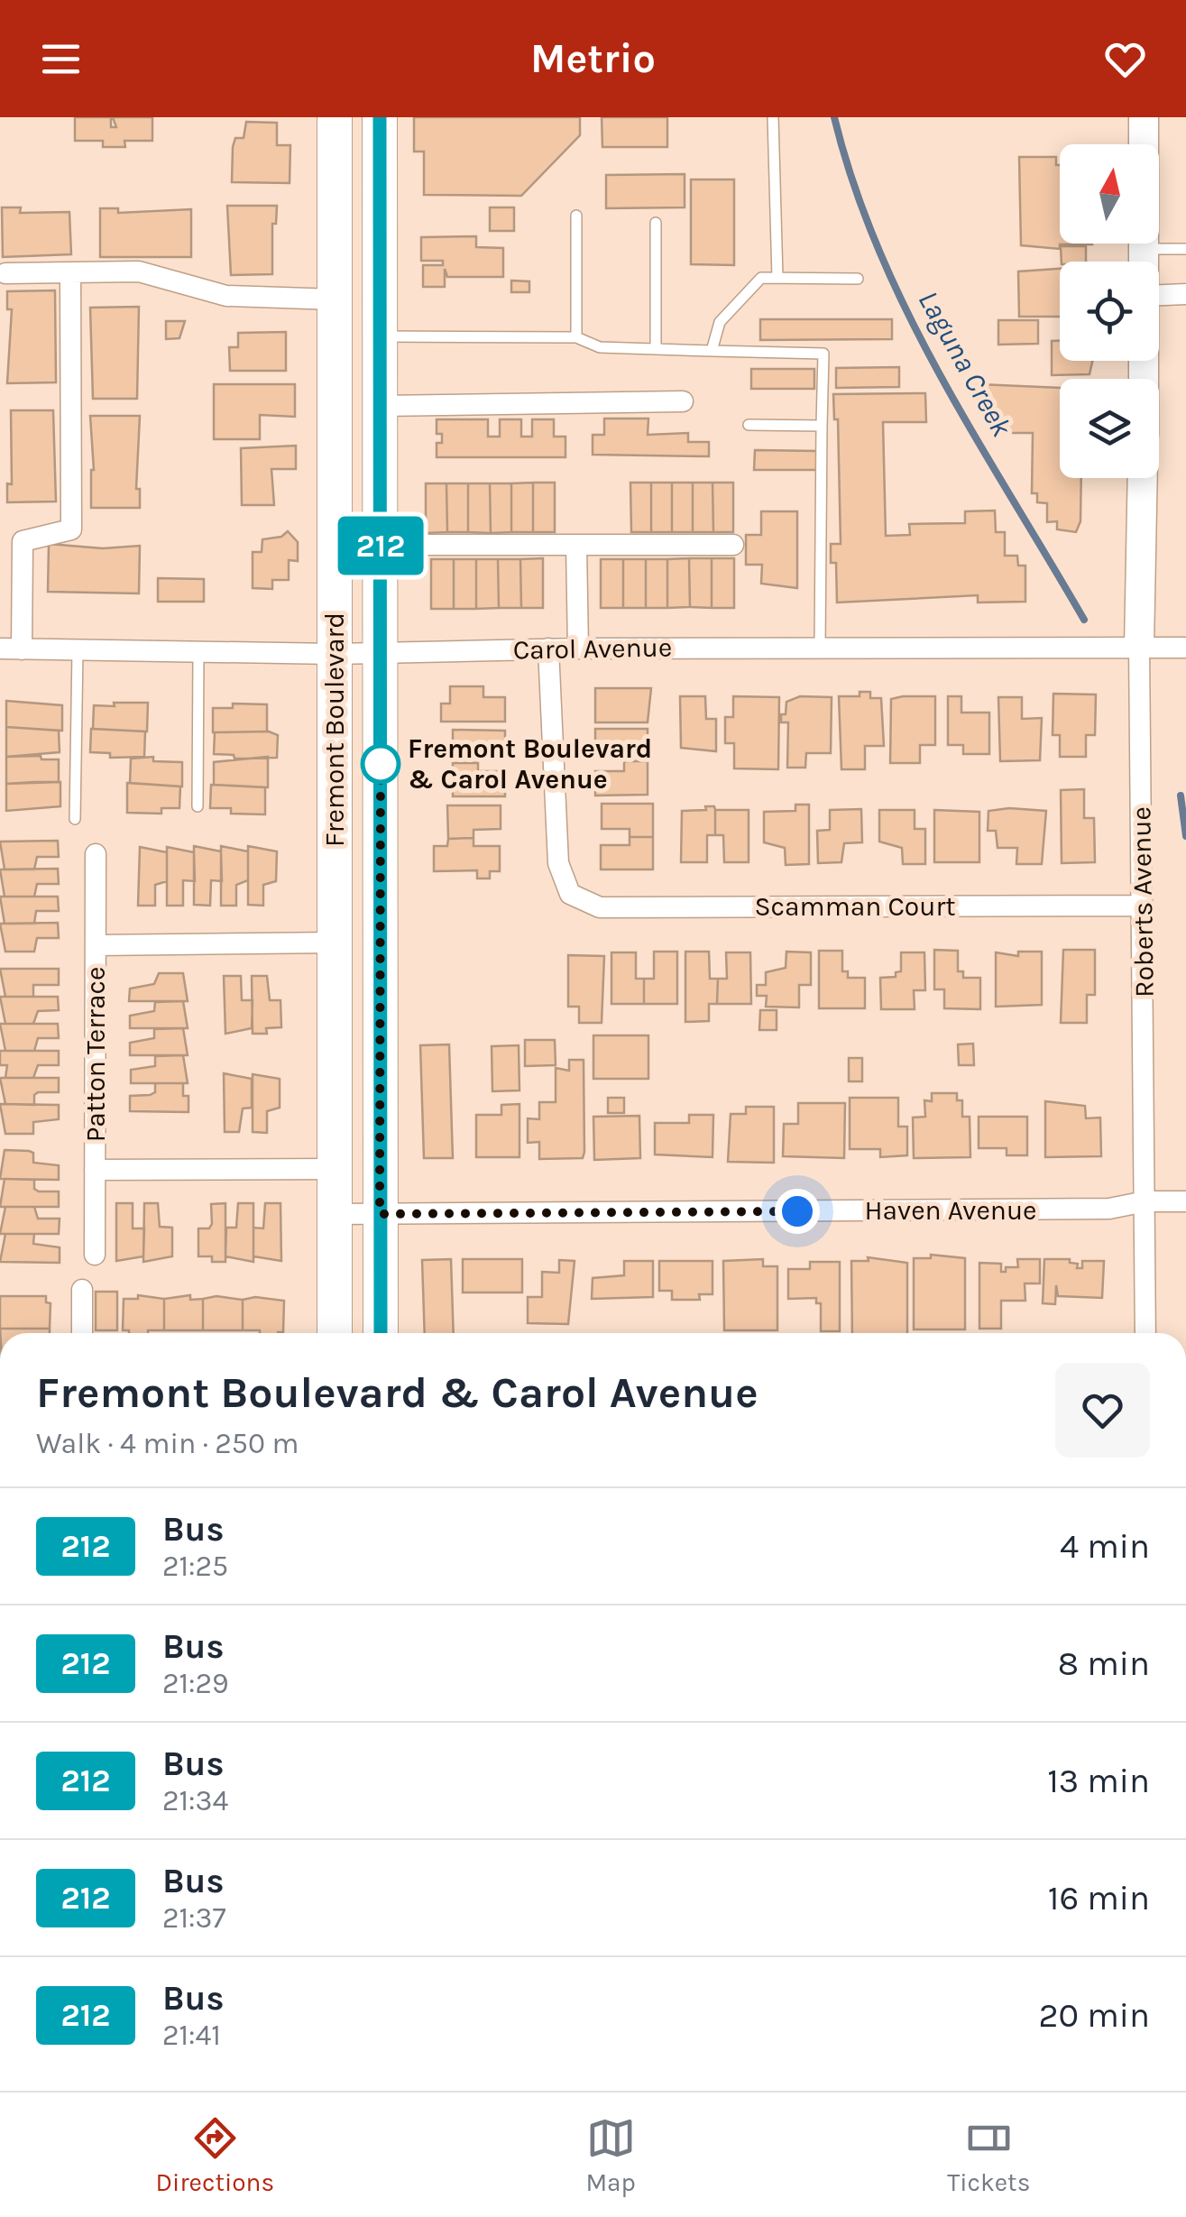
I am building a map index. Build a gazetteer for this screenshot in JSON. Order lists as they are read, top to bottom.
{
  "streets": {
    "main road": ["Fremont Boulevard"],
    "street": [
      "Carol Avenue",
      "Roberts Avenue",
      "Scamman Court",
      "Patton Terrace",
      "Haven Avenue"
    ]
  },
  "crossings": [
    ["Carol Avenue", "Fremont Boulevard"],
    ["Carol Avenue", "Roberts Avenue"],
    ["Carol Avenue", "Scamman Court"],
    ["Fremont Boulevard", "Haven Avenue"],
    ["Roberts Avenue", "Scamman Court"],
    ["Roberts Avenue", "Haven Avenue"]
  ],
  "water": ["Laguna Creek"],
  "places": ["Fremont Boulevard & Carol Avenue"],
  "lines": ["bus line 212"],
  "north": "top",
  "page": {
    "header": "Metrio",
    "on_map": "212",
    "heading": ["Fremont Boulevard & Carol Avenue", "Walk · 4 min · 250 m"],
    "list": [
      {
        "mark": "212",
        "name": "Bus",
        "note": "21:25",
        "value": "4 min"
      },
      {
        "mark": "212",
        "name": "Bus",
        "note": "21:29",
        "value": "8 min"
      },
      {
        "mark": "212",
        "name": "Bus",
        "note": "21:34",
        "value": "13 min"
      },
      {
        "mark": "212",
        "name": "Bus",
        "note": "21:37",
        "value": "16 min"
      },
      {
        "mark": "212",
        "name": "Bus",
        "note": "21:41",
        "value": "20 min"
      }
    ],
    "tabs": ["Directions", "Map", "Tickets"]
  }
}
